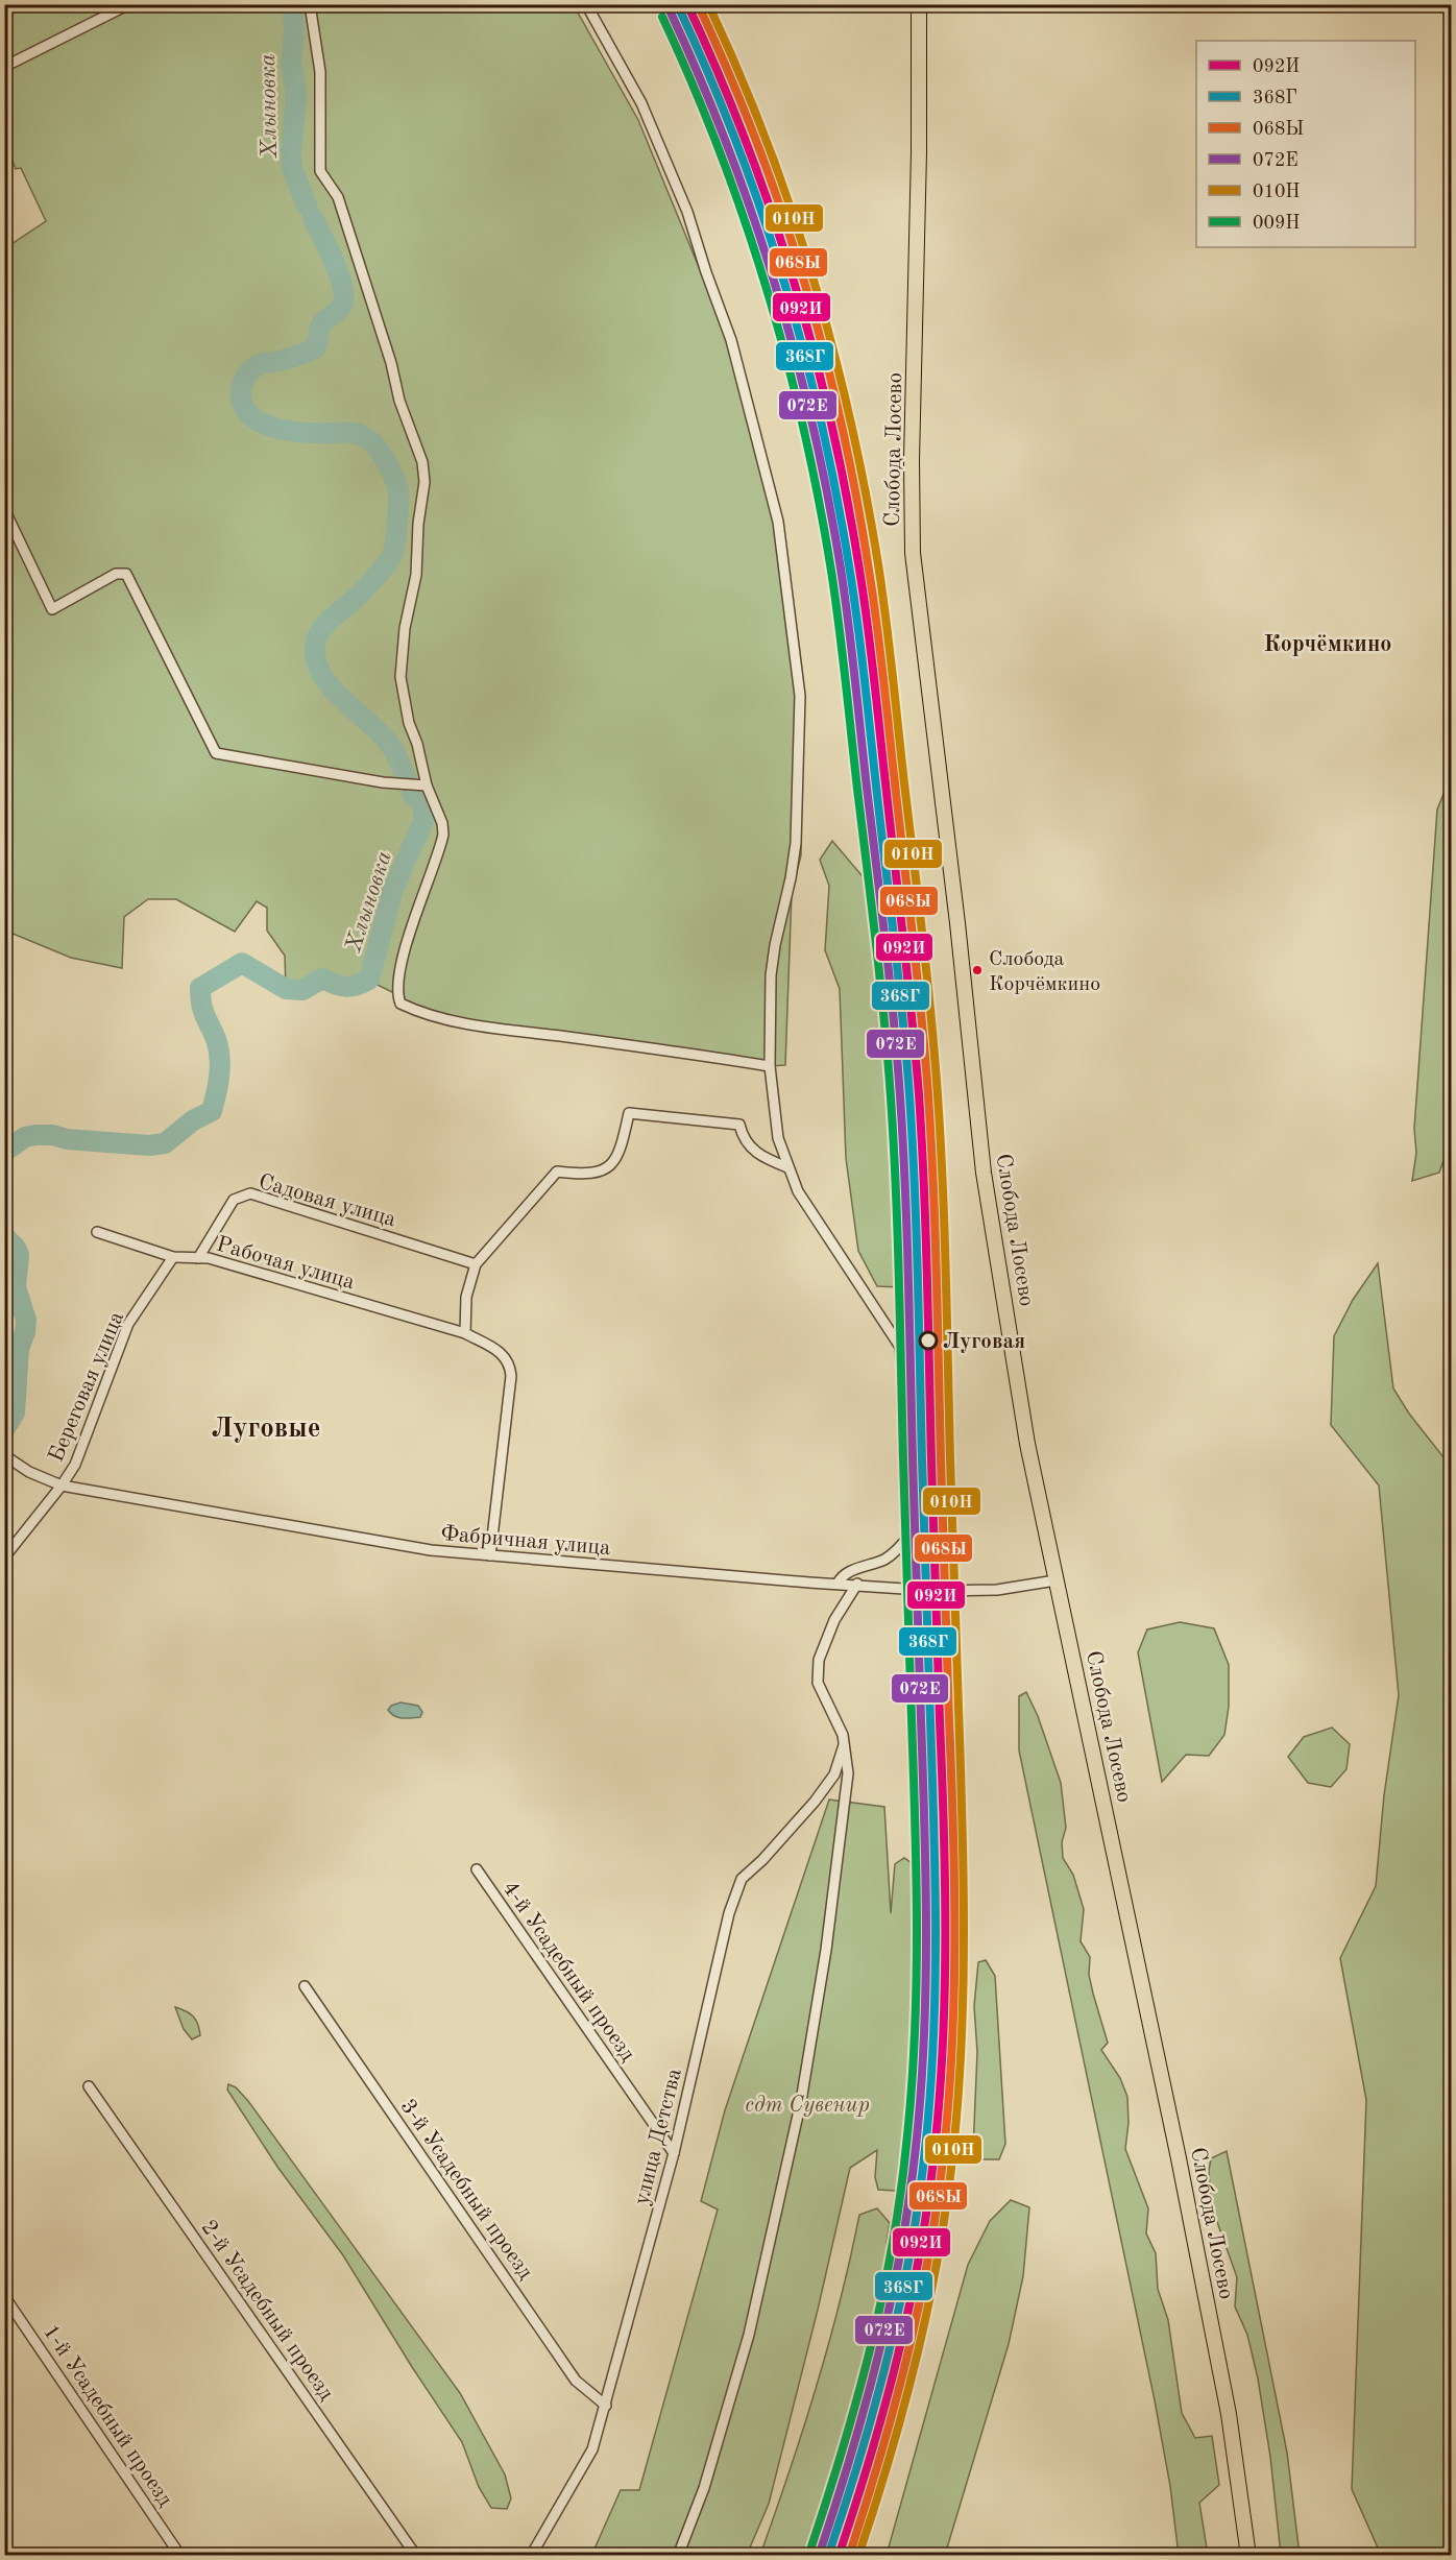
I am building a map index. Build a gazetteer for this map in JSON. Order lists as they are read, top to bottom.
{
  "streets": {
    "main road": ["Слобода Лосево"],
    "street": [
      "Садовая улица",
      "Рабочая улица",
      "Береговая улица",
      "Фабричная улица",
      "4-й Усадебный проезд",
      "улица Детства",
      "3-й Усадебный проезд",
      "2-й Усадебный проезд",
      "1-й Усадебный проезд"
    ]
  },
  "crossings": [
    ["Слобода Лосево", "Фабричная улица"],
    ["Садовая улица", "Рабочая улица"],
    ["Рабочая улица", "Береговая улица"],
    ["Рабочая улица", "Фабричная улица"],
    ["Береговая улица", "Фабричная улица"],
    ["4-й Усадебный проезд", "улица Детства"],
    ["улица Детства", "3-й Усадебный проезд"]
  ],
  "districts": ["Корчёмкино", "Луговые"],
  "water": ["Хлыновка"],
  "parks": ["сдт Сувенир"],
  "places": ["Слобода Корчёмкино", "Луговая"],
  "lines": [
    "transit line 092И",
    "transit line 068Ы",
    "transit line 010Н",
    "transit line 368Г",
    "transit line 072Е",
    "transit line 009Н"
  ],
  "legend": [
    "092И",
    "368Г",
    "068Ы",
    "072Е",
    "010Н",
    "009Н"
  ]
}
